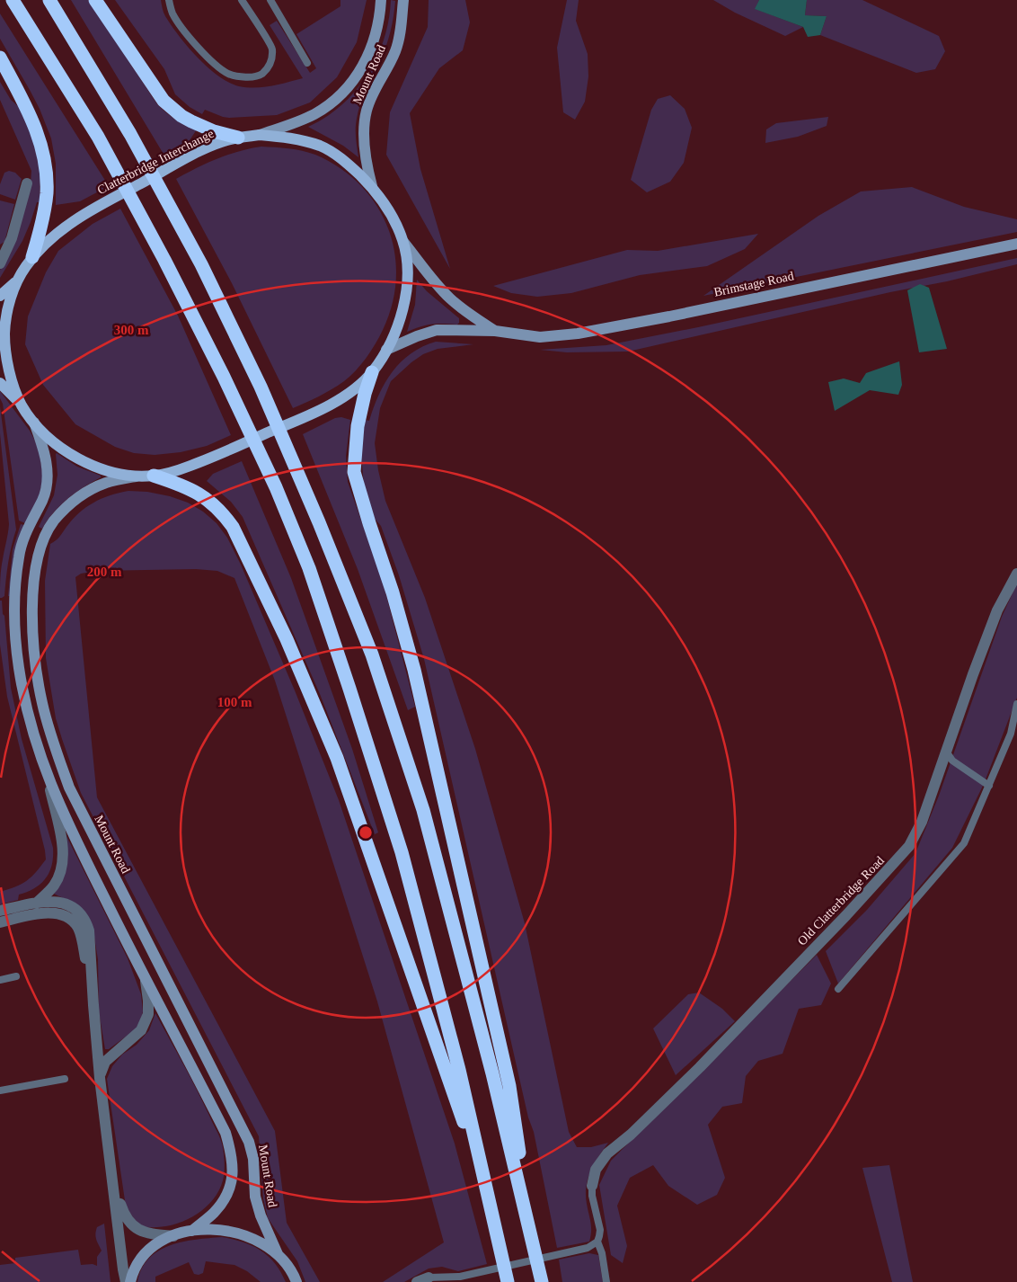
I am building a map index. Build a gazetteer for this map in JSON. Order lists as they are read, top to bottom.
{
  "streets": {
    "main road": ["Mount Road", "Clatterbridge Interchange", "Brimstage Road"],
    "street": ["Old Clatterbridge Road"]
  },
  "crossings": [
    ["Mount Road", "Clatterbridge Interchange"],
    ["Clatterbridge Interchange", "Brimstage Road"]
  ],
  "rings": ["300 m", "200 m", "100 m"]
}
